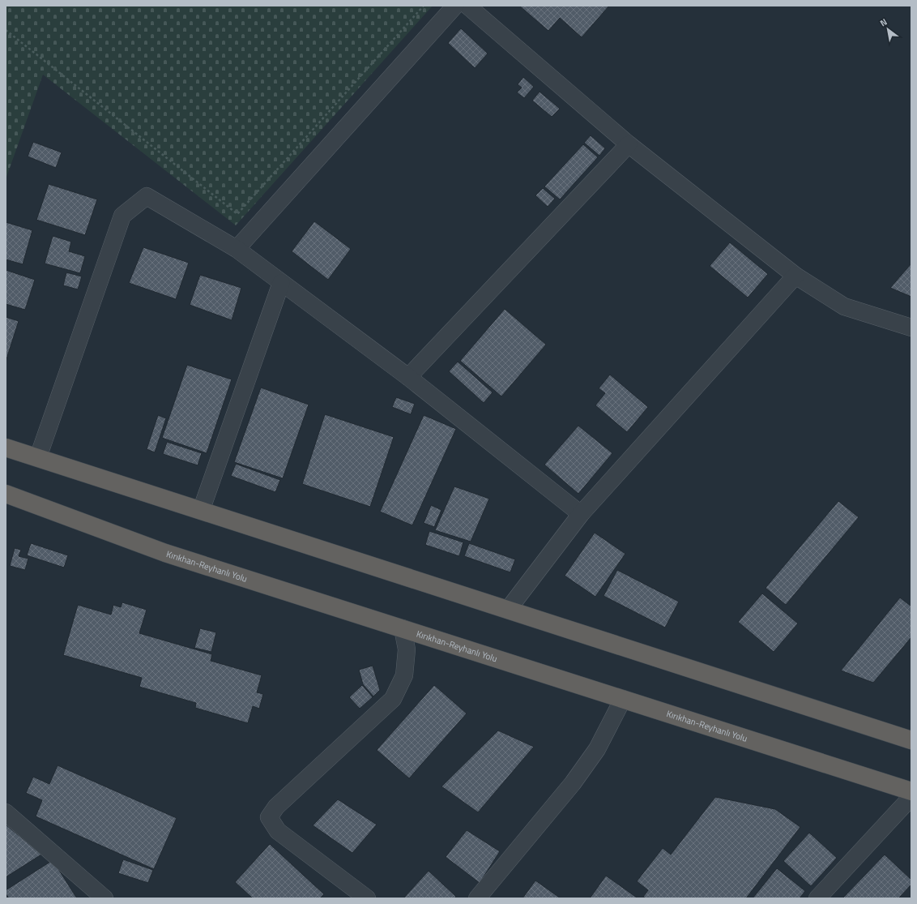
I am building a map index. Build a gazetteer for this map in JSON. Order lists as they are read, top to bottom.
{
  "streets": {
    "highway": ["Kırıkhan-Reyhanlı Yolu"]
  },
  "north": "top left"
}
